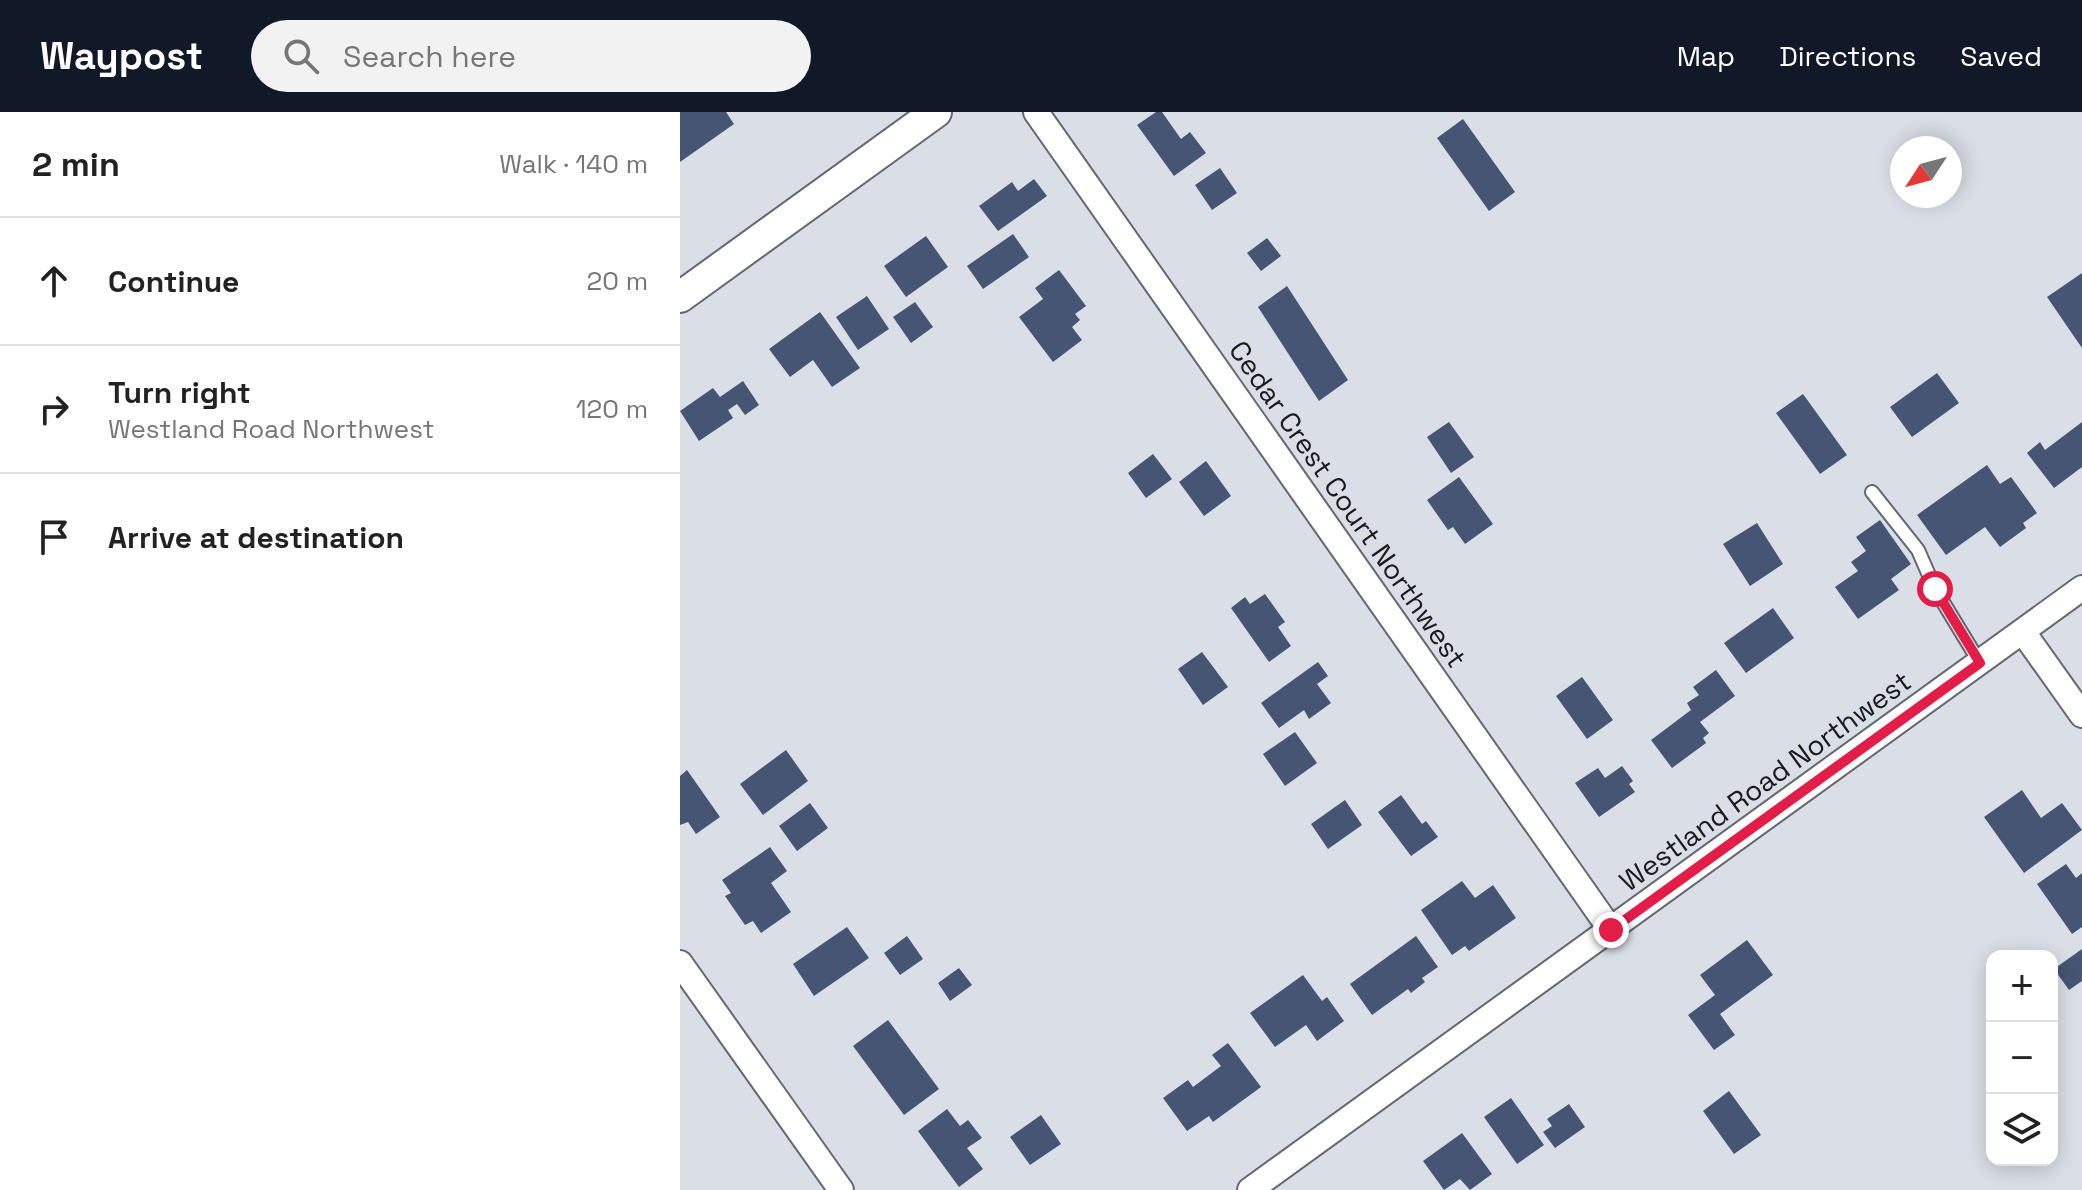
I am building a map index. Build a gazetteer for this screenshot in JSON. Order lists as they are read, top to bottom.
{
  "streets": {
    "street": ["Cedar Crest Court Northwest", "Westland Road Northwest"]
  },
  "crossings": [
    ["Cedar Crest Court Northwest", "Westland Road Northwest"]
  ],
  "north": "bottom left",
  "page": {
    "header": "Waypost",
    "search": "Search here",
    "nav": ["Map", "Directions", "Saved"],
    "heading": ["2 min", "Walk · 140 m"],
    "list": [
      ["Continue", "20 m"],
      ["Turn right", "Westland Road Northwest", "120 m"],
      "Arrive at destination"
    ],
    "map_buttons": ["+", "−"]
  }
}
